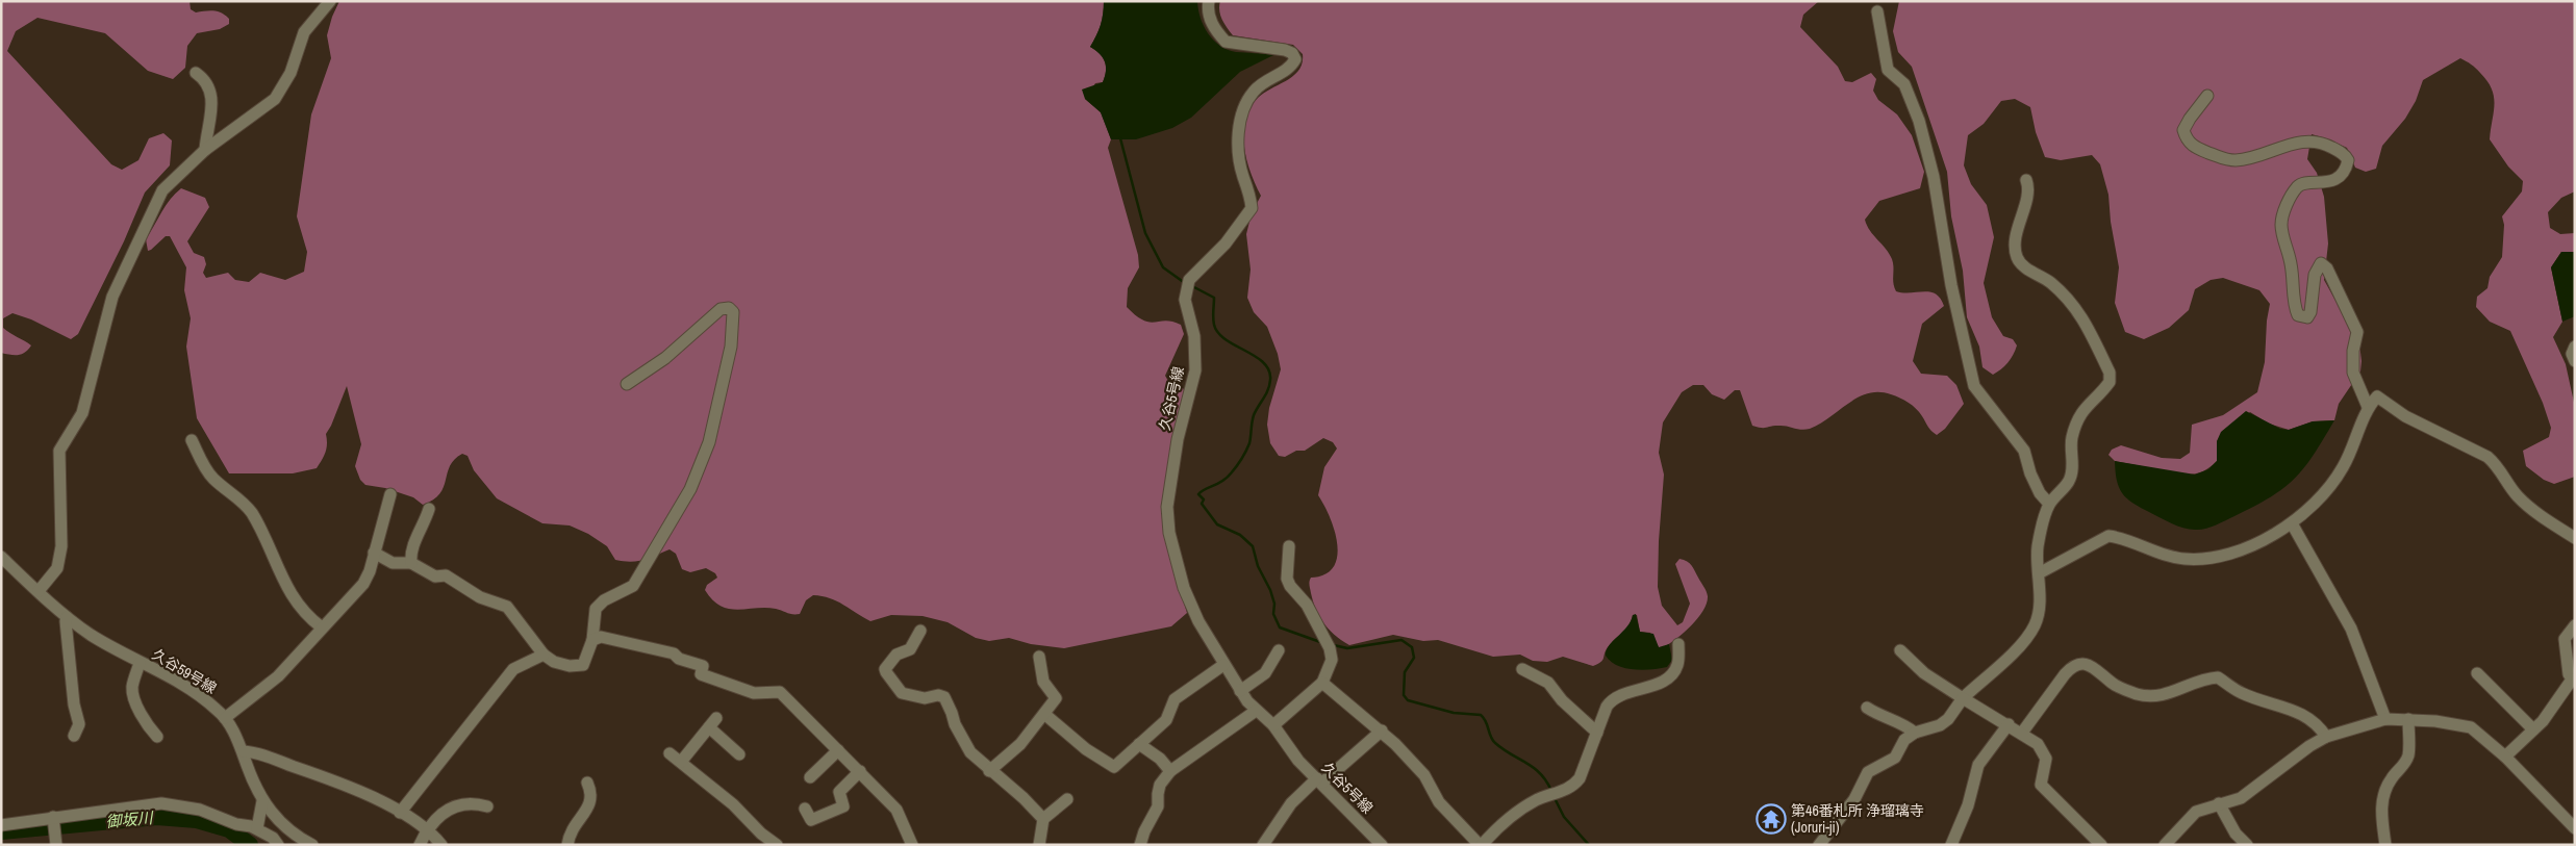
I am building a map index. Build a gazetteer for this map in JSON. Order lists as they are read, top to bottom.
{
  "streets": {
    "street": ["久谷5号線", "久谷59号線"]
  },
  "water": ["御坂川"],
  "places": {
    "temple": ["第46番札所 浄瑠璃寺 (Joruri-ji)"]
  }
}
